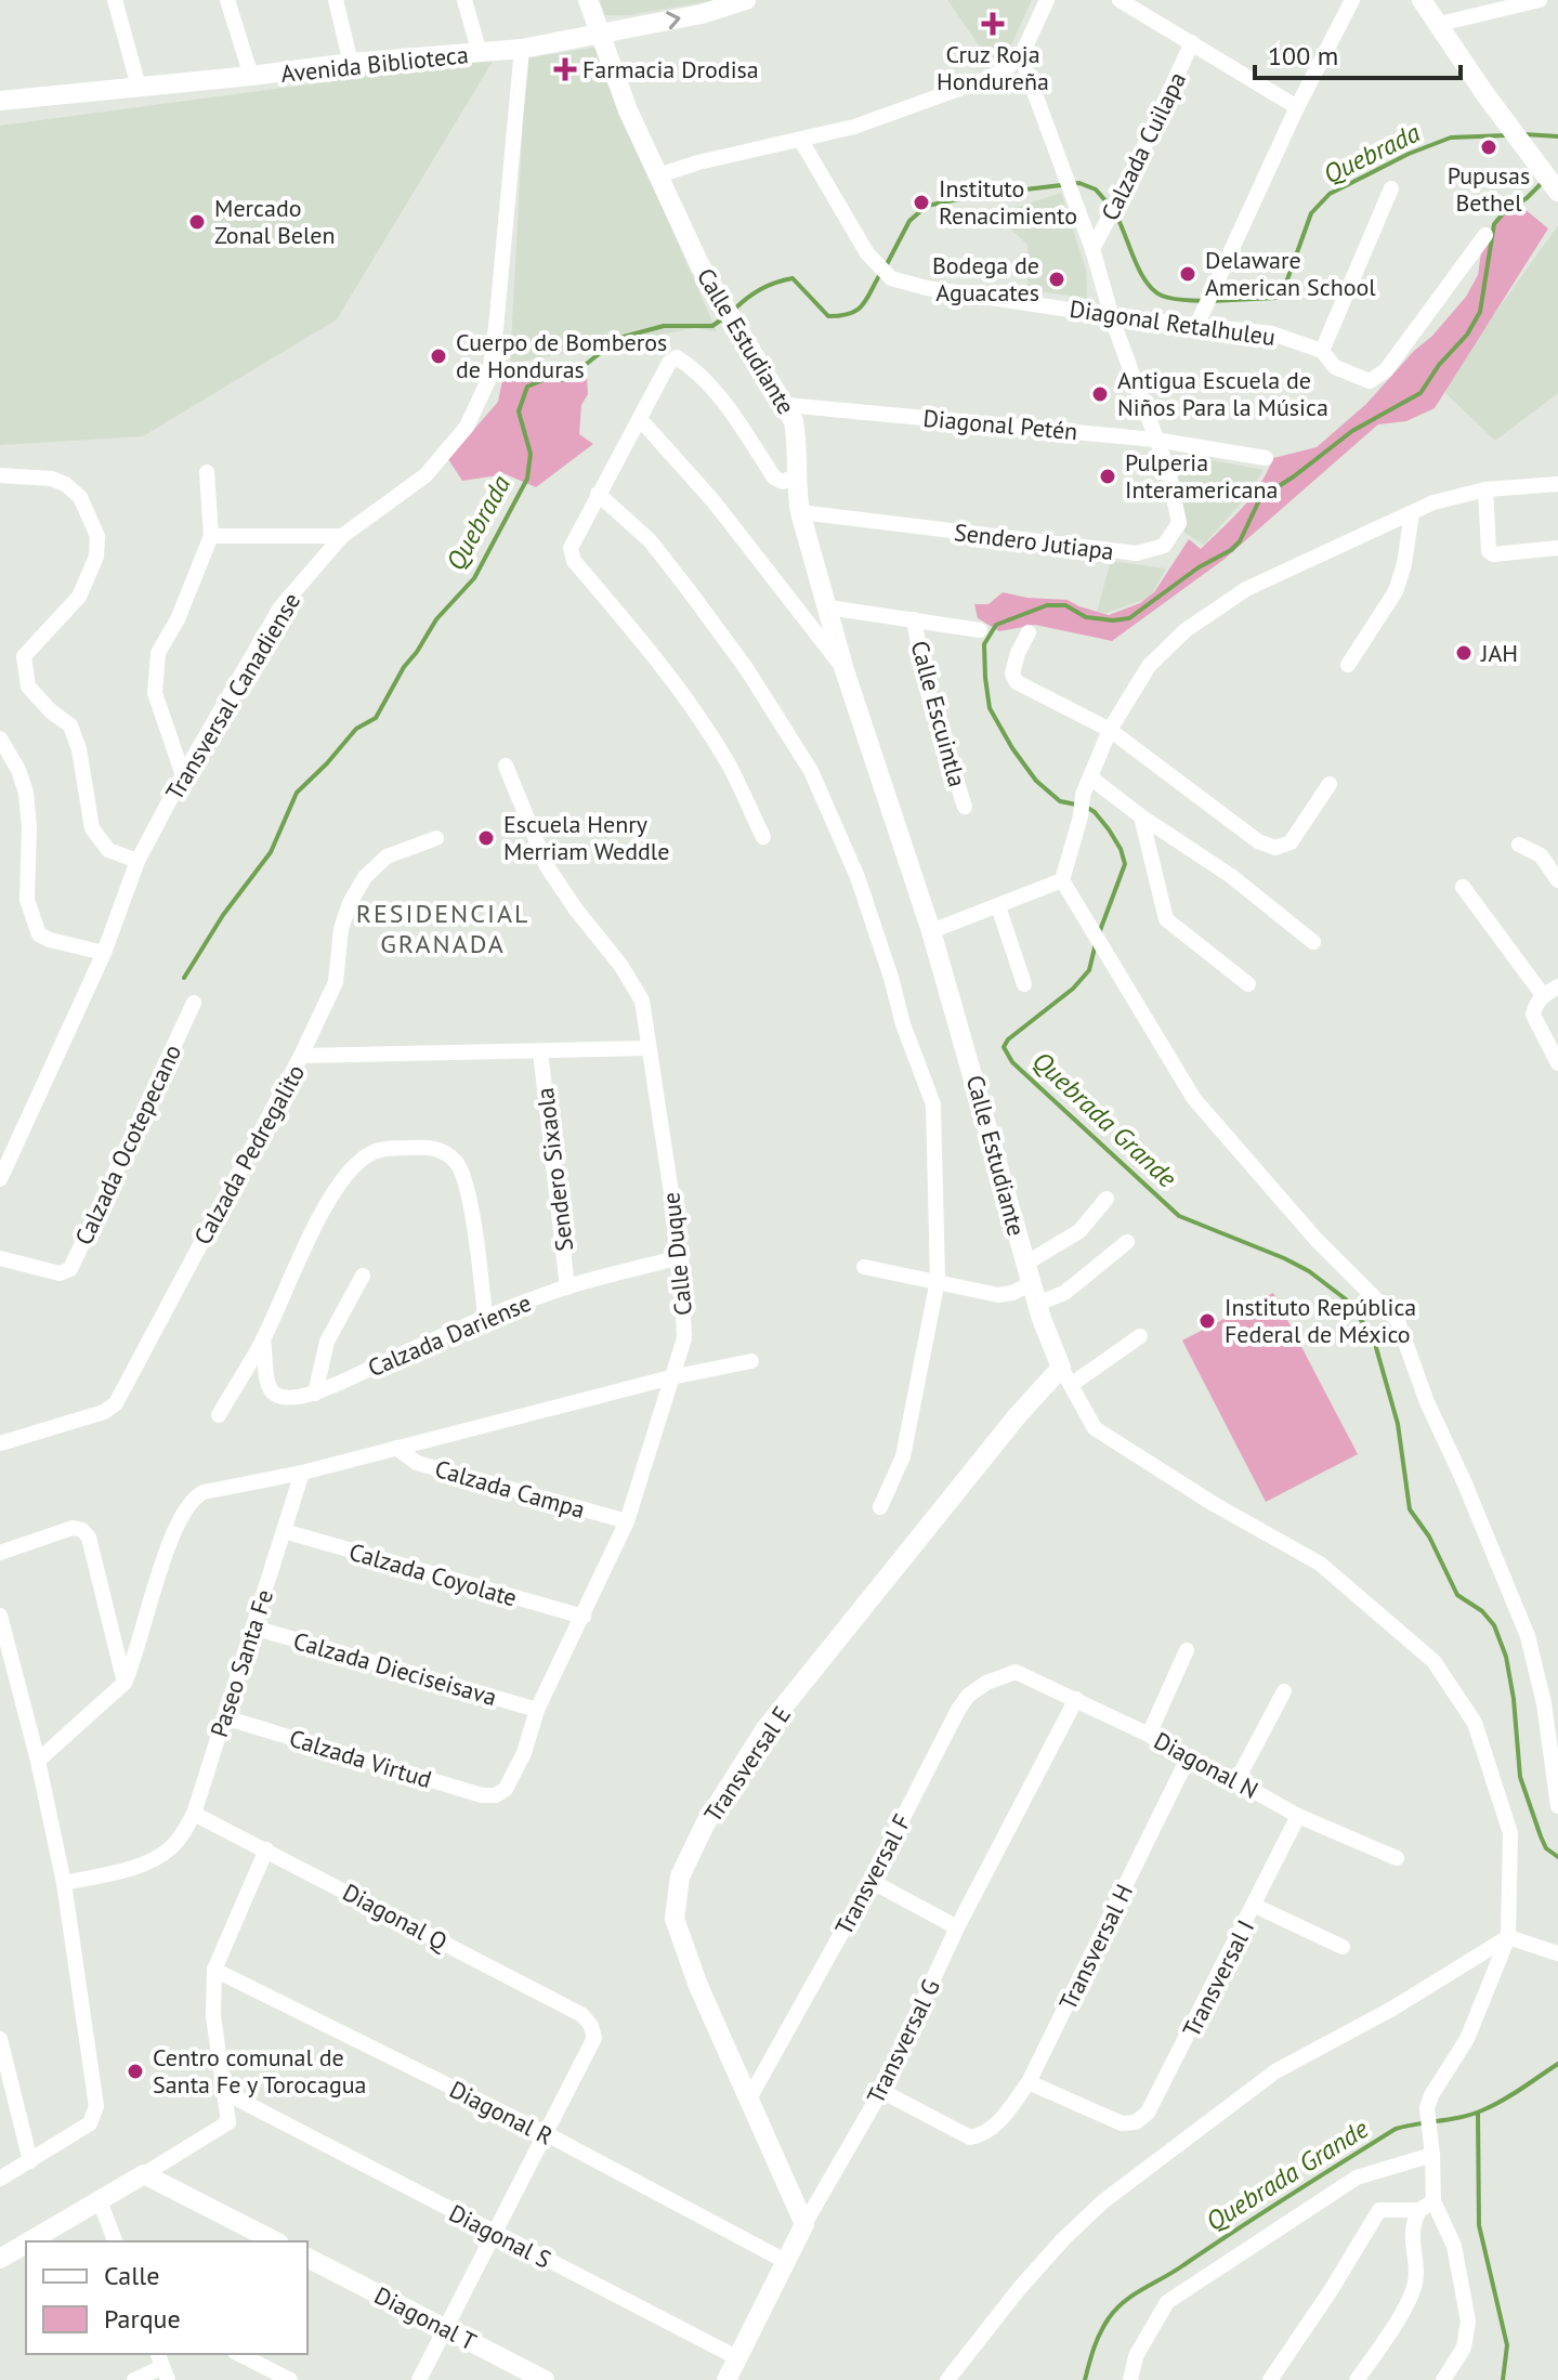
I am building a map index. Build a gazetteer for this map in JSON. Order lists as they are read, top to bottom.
{
  "streets": {
    "street": [
      "Avenida Biblioteca",
      "Calzada Cuilapa",
      "Diagonal Retalhuleu",
      "Calle Estudiante",
      "Diagonal Petén",
      "Sendero Jutiapa",
      "Transversal Canadiense",
      "Calle Escuintla",
      "Calzada Ocotepecano",
      "Calzada Pedregalito",
      "Sendero Sixaola",
      "Calle Duque",
      "Calzada Dariense",
      "Calzada Campa",
      "Calzada Coyolate",
      "Paseo Santa Fe",
      "Calzada Dieciseisava",
      "Calzada Virtud",
      "Transversal E",
      "Diagonal N",
      "Transversal F",
      "Diagonal Q",
      "Transversal H",
      "Transversal I",
      "Transversal G",
      "Diagonal R",
      "Diagonal S",
      "Diagonal T"
    ]
  },
  "crossings": [
    ["Avenida Biblioteca", "Calle Estudiante"],
    ["Avenida Biblioteca", "Transversal Canadiense"],
    ["Calzada Cuilapa", "Sendero Jutiapa"],
    ["Diagonal Retalhuleu", "Sendero Jutiapa"],
    ["Calle Estudiante", "Diagonal Petén"],
    ["Calle Estudiante", "Sendero Jutiapa"],
    ["Calle Estudiante", "Transversal E"],
    ["Diagonal Petén", "Sendero Jutiapa"],
    ["Calzada Pedregalito", "Sendero Sixaola"],
    ["Calzada Pedregalito", "Calle Duque"],
    ["Sendero Sixaola", "Calzada Dariense"],
    ["Calle Duque", "Calzada Dariense"],
    ["Calle Duque", "Calzada Campa"],
    ["Calle Duque", "Calzada Coyolate"],
    ["Calle Duque", "Calzada Dieciseisava"],
    ["Calle Duque", "Calzada Virtud"],
    ["Calzada Coyolate", "Paseo Santa Fe"],
    ["Paseo Santa Fe", "Calzada Dieciseisava"],
    ["Paseo Santa Fe", "Calzada Virtud"],
    ["Paseo Santa Fe", "Diagonal Q"],
    ["Transversal E", "Transversal F"],
    ["Transversal E", "Transversal G"],
    ["Diagonal N", "Transversal F"],
    ["Diagonal N", "Transversal H"],
    ["Diagonal N", "Transversal I"],
    ["Diagonal N", "Transversal G"],
    ["Diagonal Q", "Diagonal R"],
    ["Transversal H", "Transversal I"],
    ["Transversal H", "Transversal G"],
    ["Transversal G", "Diagonal R"],
    ["Transversal G", "Diagonal S"]
  ],
  "districts": ["RESIDENCIAL GRANADA"],
  "water": ["Quebrada", "Quebrada Grande"],
  "places": {
    "health": ["Cruz Roja Hondureña", "Farmacia Drodisa"],
    "other": [
      "Pupusas Bethel",
      "Instituto Renacimiento",
      "Mercado Zonal Belen",
      "Delaware American School",
      "Bodega de Aguacates",
      "Cuerpo de Bomberos de Honduras",
      "Antigua Escuela de Niños Para la Música",
      "Pulperia Interamericana",
      "JAH",
      "Escuela Henry Merriam Weddle",
      "Instituto República Federal de México",
      "Centro comunal de Santa Fe y Torocagua"
    ]
  },
  "legend": ["Calle", "Parque"],
  "scale_bar": "100 m"
}
